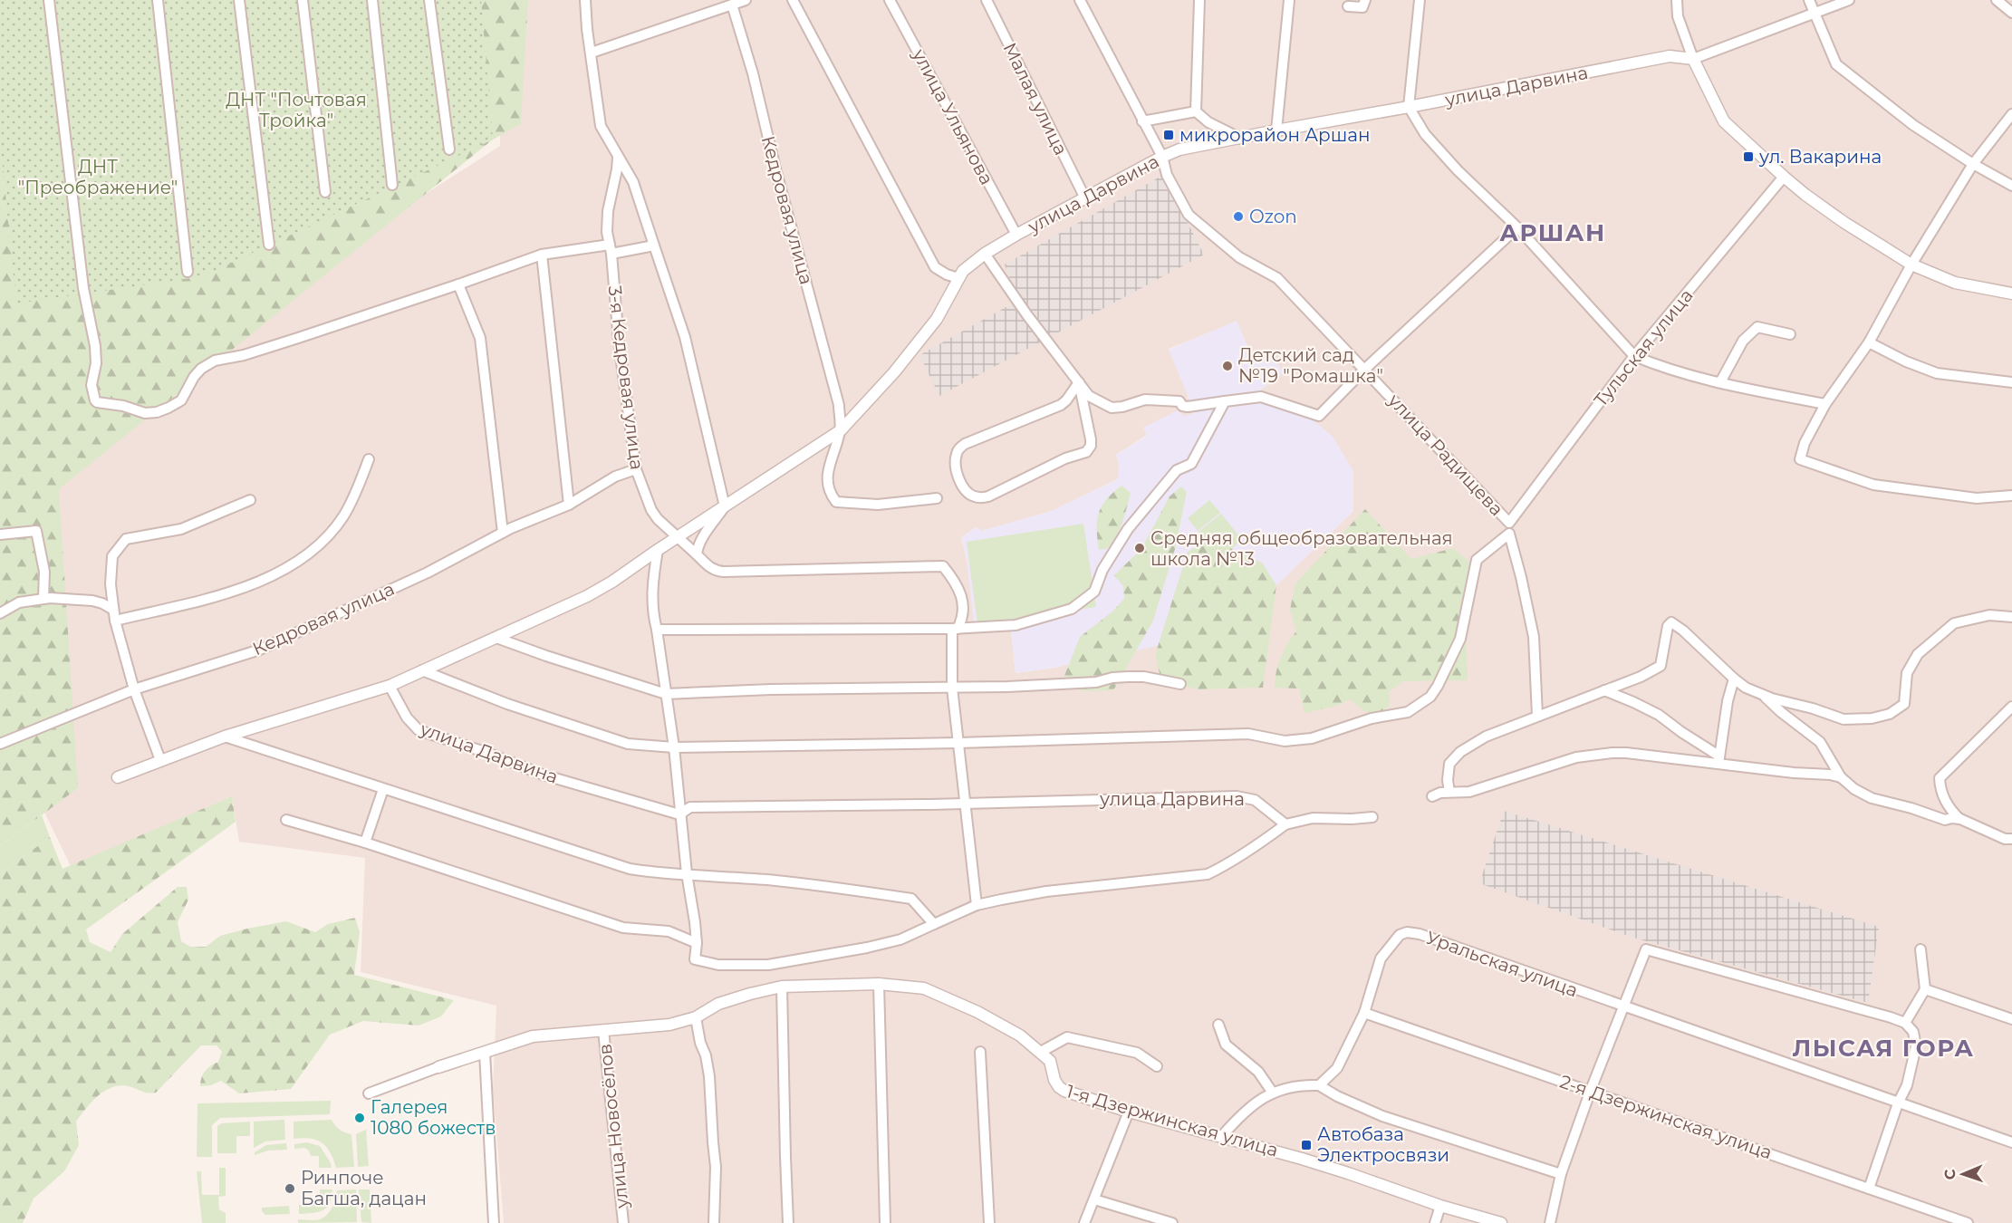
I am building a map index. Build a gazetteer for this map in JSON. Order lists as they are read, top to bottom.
{
  "streets": {
    "street": [
      "улица Дарвина",
      "Малая улица",
      "улица Ульянова",
      "Кедровая улица",
      "Тульская улица",
      "3-я Кедровая улица",
      "улица Радищева",
      "Уральская улица",
      "2-я Дзержинская улица",
      "1-я Дзержинская улица",
      "улица Новосёлов"
    ]
  },
  "crossings": [
    ["улица Дарвина", "Малая улица"],
    ["улица Дарвина", "улица Ульянова"],
    ["улица Дарвина", "Кедровая улица"],
    ["улица Дарвина", "3-я Кедровая улица"],
    ["улица Дарвина", "улица Радищева"],
    ["Кедровая улица", "3-я Кедровая улица"],
    ["Тульская улица", "улица Радищева"],
    ["Уральская улица", "2-я Дзержинская улица"],
    ["1-я Дзержинская улица", "улица Новосёлов"]
  ],
  "districts": ["АРШАН", "ЛЫСАЯ ГОРА"],
  "parks": ["ДНТ \"Почтовая Тройка\"", "ДНТ \"Преображение\""],
  "places": {
    "transit": ["микрорайон Аршан", "ул. Вакарина", "Автобаза Электросвязи"],
    "other": [
      "Ozon",
      "Детский сад №19 \"Ромашка\"",
      "Средняя общеобразовательная школа №13",
      "Галерея 1080 божеств",
      "Ринпоче Багша, дацан"
    ]
  },
  "north": "left"
}
